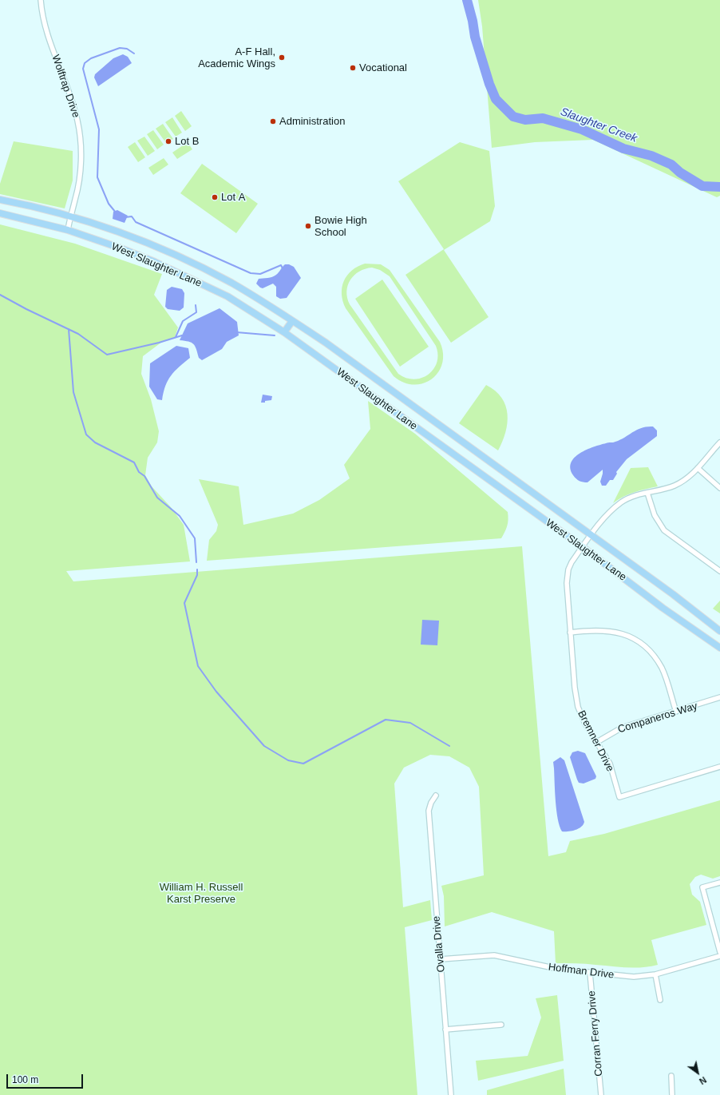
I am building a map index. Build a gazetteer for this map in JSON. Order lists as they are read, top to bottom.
{
  "streets": {
    "main road": ["West Slaughter Lane"],
    "street": [
      "Wolftrap Drive",
      "Companeros Way",
      "Bremner Drive",
      "Ovalla Drive",
      "Hoffman Drive",
      "Corran Ferry Drive"
    ]
  },
  "crossings": [
    ["Wolftrap Drive", "West Slaughter Lane"],
    ["West Slaughter Lane", "Bremner Drive"],
    ["Companeros Way", "Bremner Drive"],
    ["Ovalla Drive", "Hoffman Drive"],
    ["Hoffman Drive", "Corran Ferry Drive"]
  ],
  "water": ["Slaughter Creek"],
  "parks": ["William H. Russell Karst Preserve"],
  "places": [
    "A-F Hall, Academic Wings",
    "Vocational",
    "Administration",
    "Lot B",
    "Lot A",
    "Bowie High School"
  ],
  "scale_bar": "100 m",
  "north": "bottom right"
}
